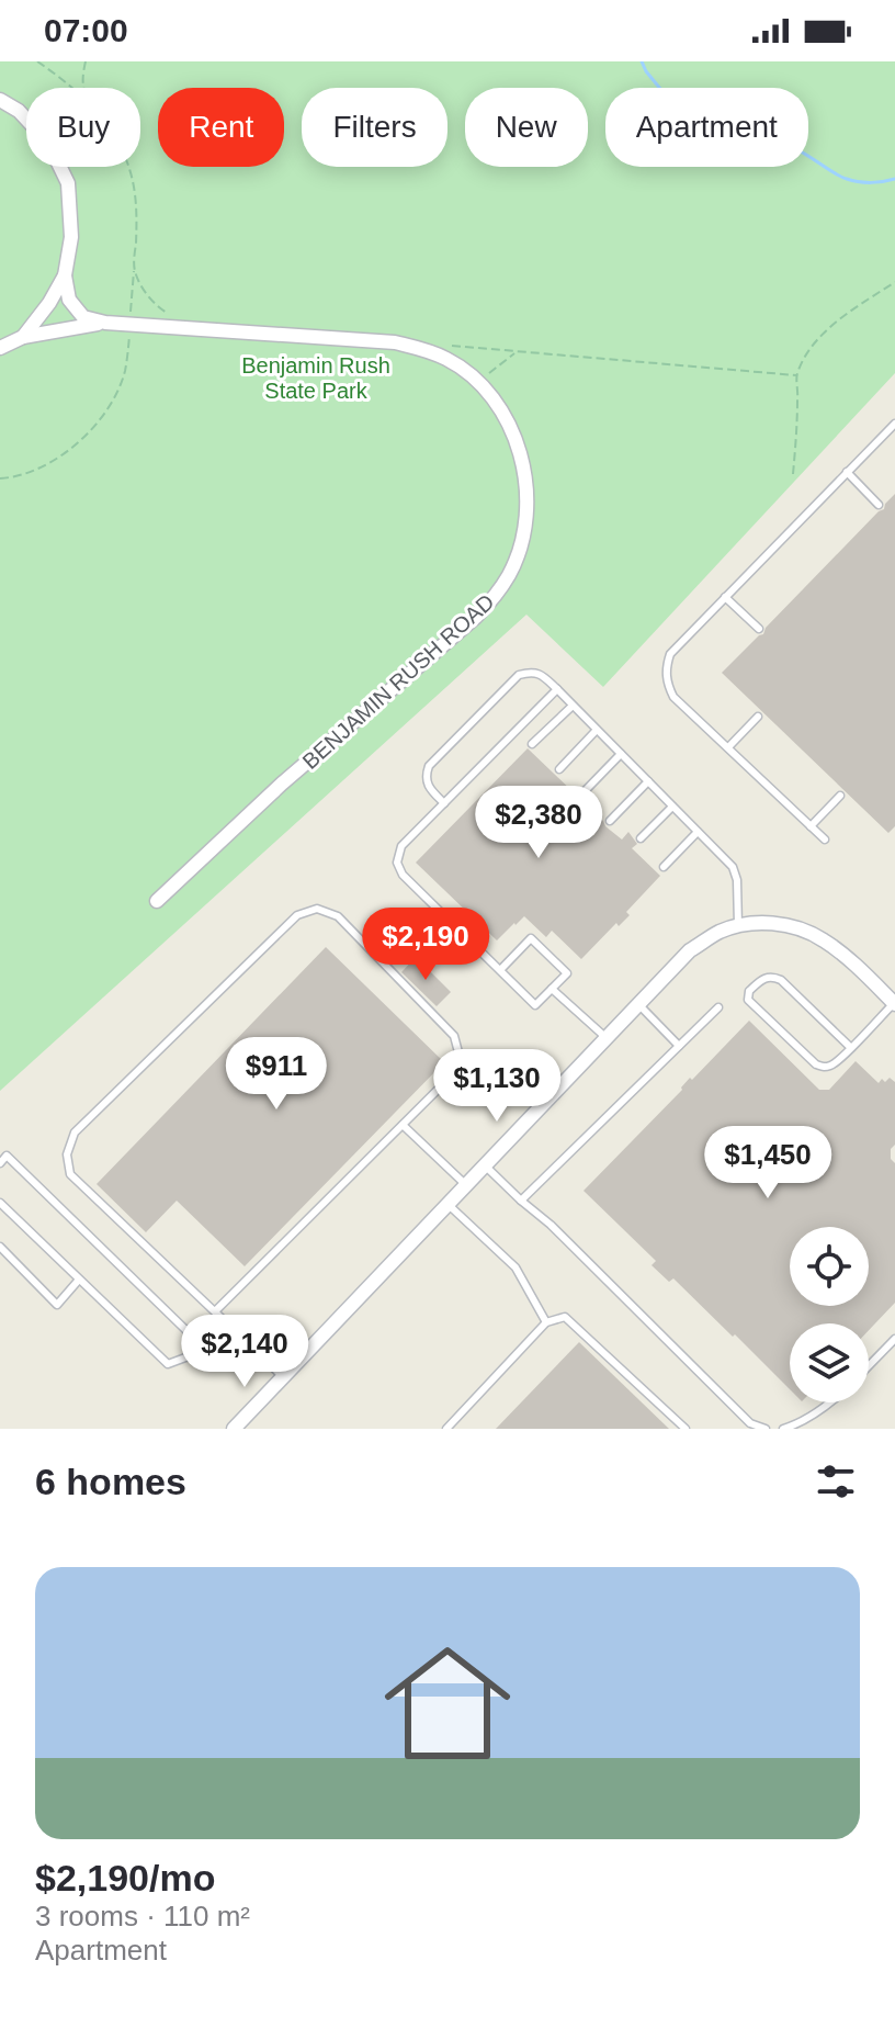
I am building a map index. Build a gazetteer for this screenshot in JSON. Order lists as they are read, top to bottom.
{
  "streets": {
    "street": ["BENJAMIN RUSH ROAD"]
  },
  "parks": ["Benjamin Rush State Park"],
  "page": {
    "status": "07:00",
    "chip": [
      "Buy",
      "Rent",
      "Filters",
      "New",
      "Apartment"
    ],
    "price": [
      "$2,380",
      "$2,190",
      "$911",
      "$1,130",
      "$1,450",
      "$2,140"
    ],
    "heading": "6 homes",
    "list": [
      {
        "name": "$2,190/mo",
        "note": "3 rooms · 110 m² · Apartment"
      }
    ]
  }
}
